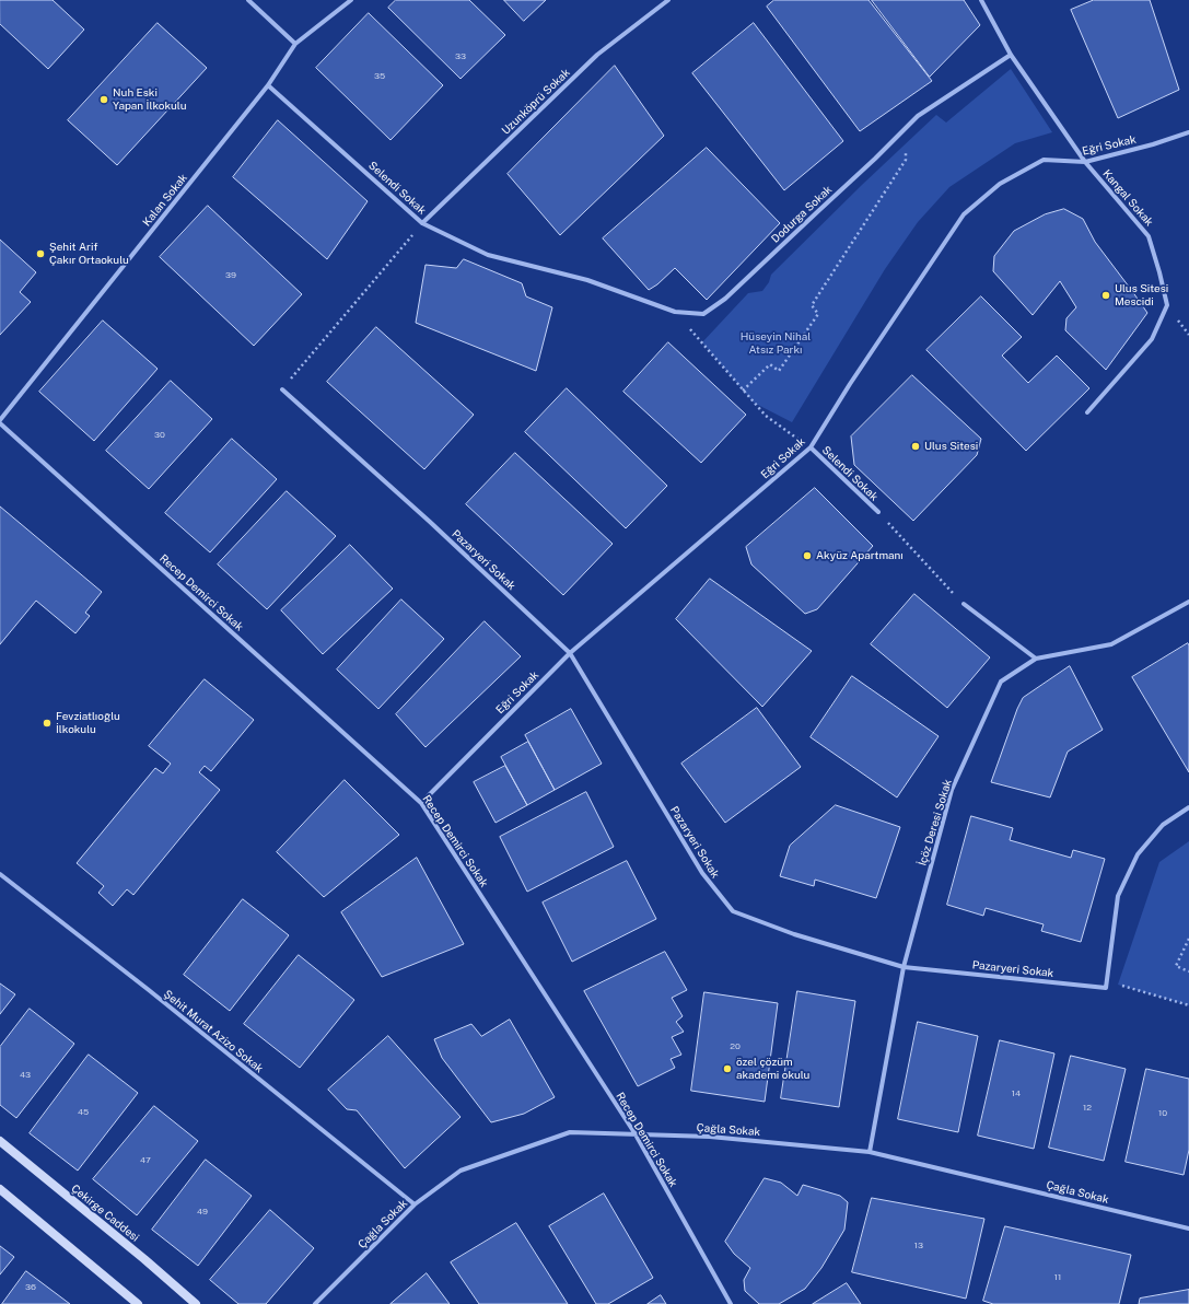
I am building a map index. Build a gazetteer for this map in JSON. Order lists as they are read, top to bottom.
{
  "streets": {
    "main road": ["Çekirge Caddesi"],
    "street": [
      "Uzunköprü Sokak",
      "Eğri Sokak",
      "Selendi Sokak",
      "Kangal Sokak",
      "Kalan Sokak",
      "Dodurga Sokak",
      "Pazaryeri Sokak",
      "Recep Demirci Sokak",
      "İçöz Deresi Sokak",
      "Şehit Murat Azizo Sokak",
      "Çağla Sokak"
    ]
  },
  "crossings": [
    ["Uzunköprü Sokak", "Selendi Sokak"],
    ["Eğri Sokak", "Selendi Sokak"],
    ["Eğri Sokak", "Kangal Sokak"],
    ["Eğri Sokak", "Pazaryeri Sokak"],
    ["Eğri Sokak", "Recep Demirci Sokak"],
    ["Selendi Sokak", "Kalan Sokak"],
    ["Selendi Sokak", "Dodurga Sokak"],
    ["Kangal Sokak", "Dodurga Sokak"],
    ["Kalan Sokak", "Recep Demirci Sokak"],
    ["Pazaryeri Sokak", "İçöz Deresi Sokak"],
    ["Recep Demirci Sokak", "Çağla Sokak"],
    ["İçöz Deresi Sokak", "Çağla Sokak"],
    ["Şehit Murat Azizo Sokak", "Çağla Sokak"]
  ],
  "parks": ["Hüseyin Nihal Atsız Parkı"],
  "places": [
    "Nuh Eski Yapan İlkokulu",
    "Şehit Arif Çakır Ortaokulu",
    "Ulus Sitesi Mescidi",
    "Ulus Sitesi",
    "Akyüz Apartmanı",
    "Fevziatlıoğlu İlkokulu",
    "özel çözüm akademi okulu"
  ],
  "house_numbers": [
    "33",
    "35",
    "39",
    "30",
    "20",
    "43",
    "14",
    "12",
    "45",
    "10",
    "47",
    "49",
    "13",
    "11",
    "36"
  ]
}
